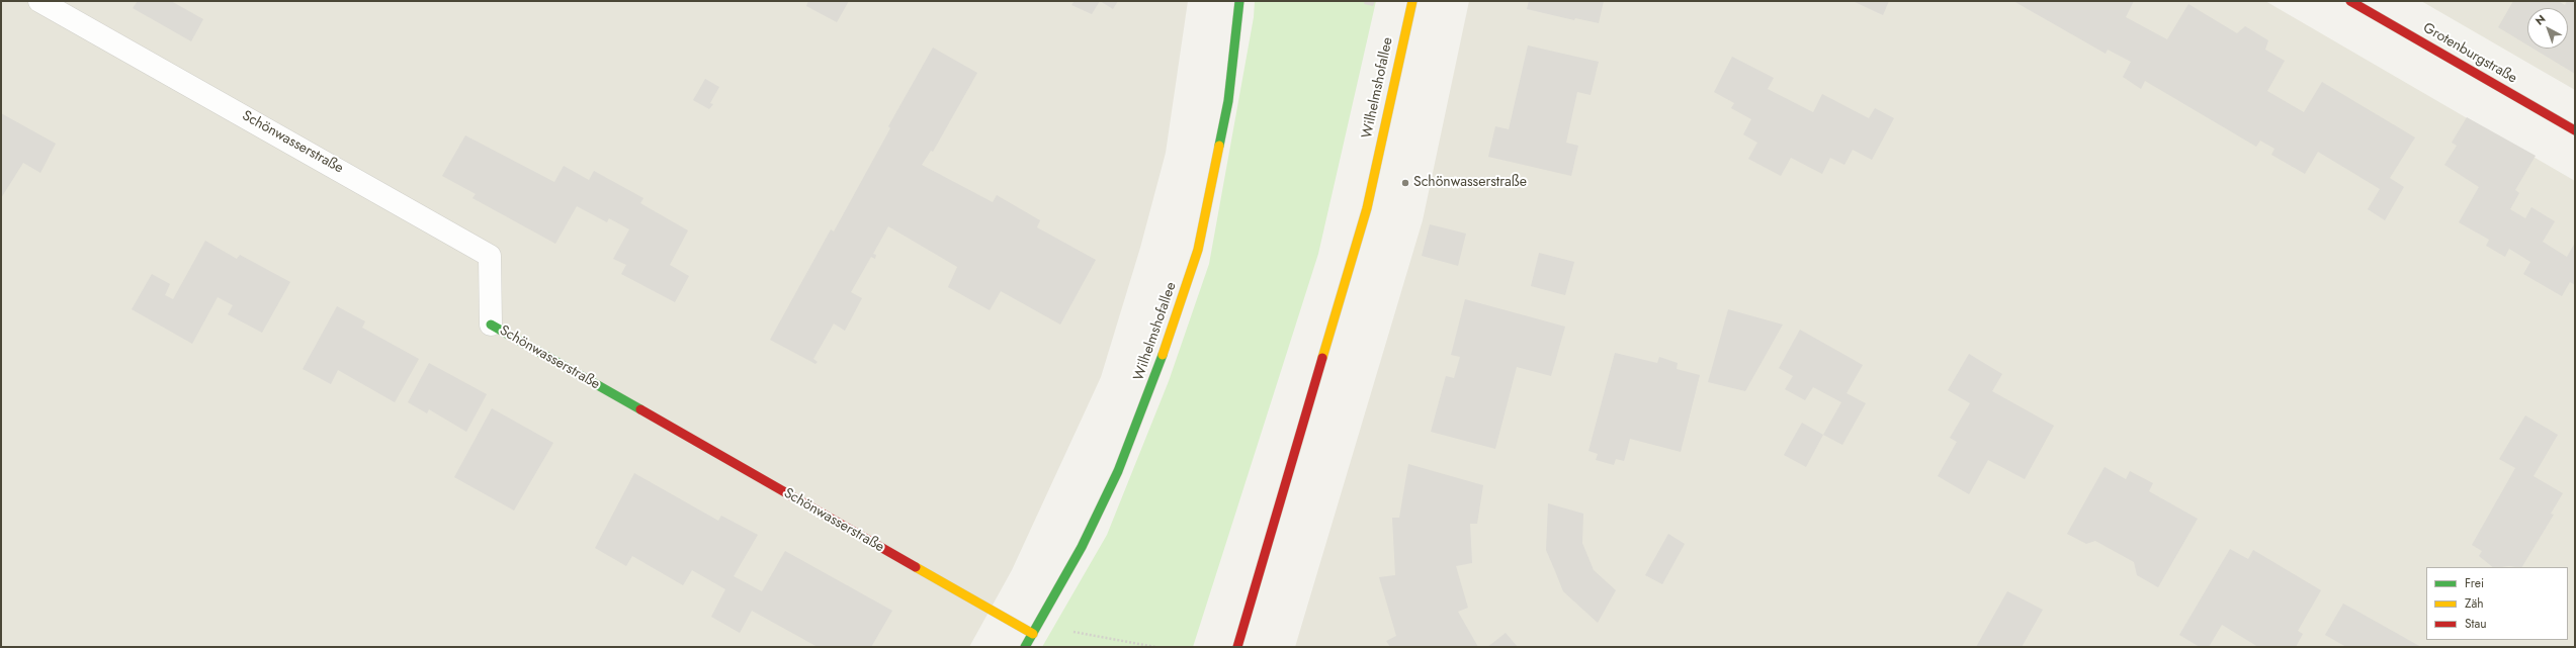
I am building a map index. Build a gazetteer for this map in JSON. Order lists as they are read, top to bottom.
{
  "streets": {
    "street": ["Grotenburgstraße", "Wilhelmshofallee", "Schönwasserstraße"]
  },
  "crossings": [
    ["Wilhelmshofallee", "Schönwasserstraße"]
  ],
  "places": ["Schönwasserstraße"],
  "legend": ["Frei", "Zäh", "Stau"],
  "north": "top left"
}
